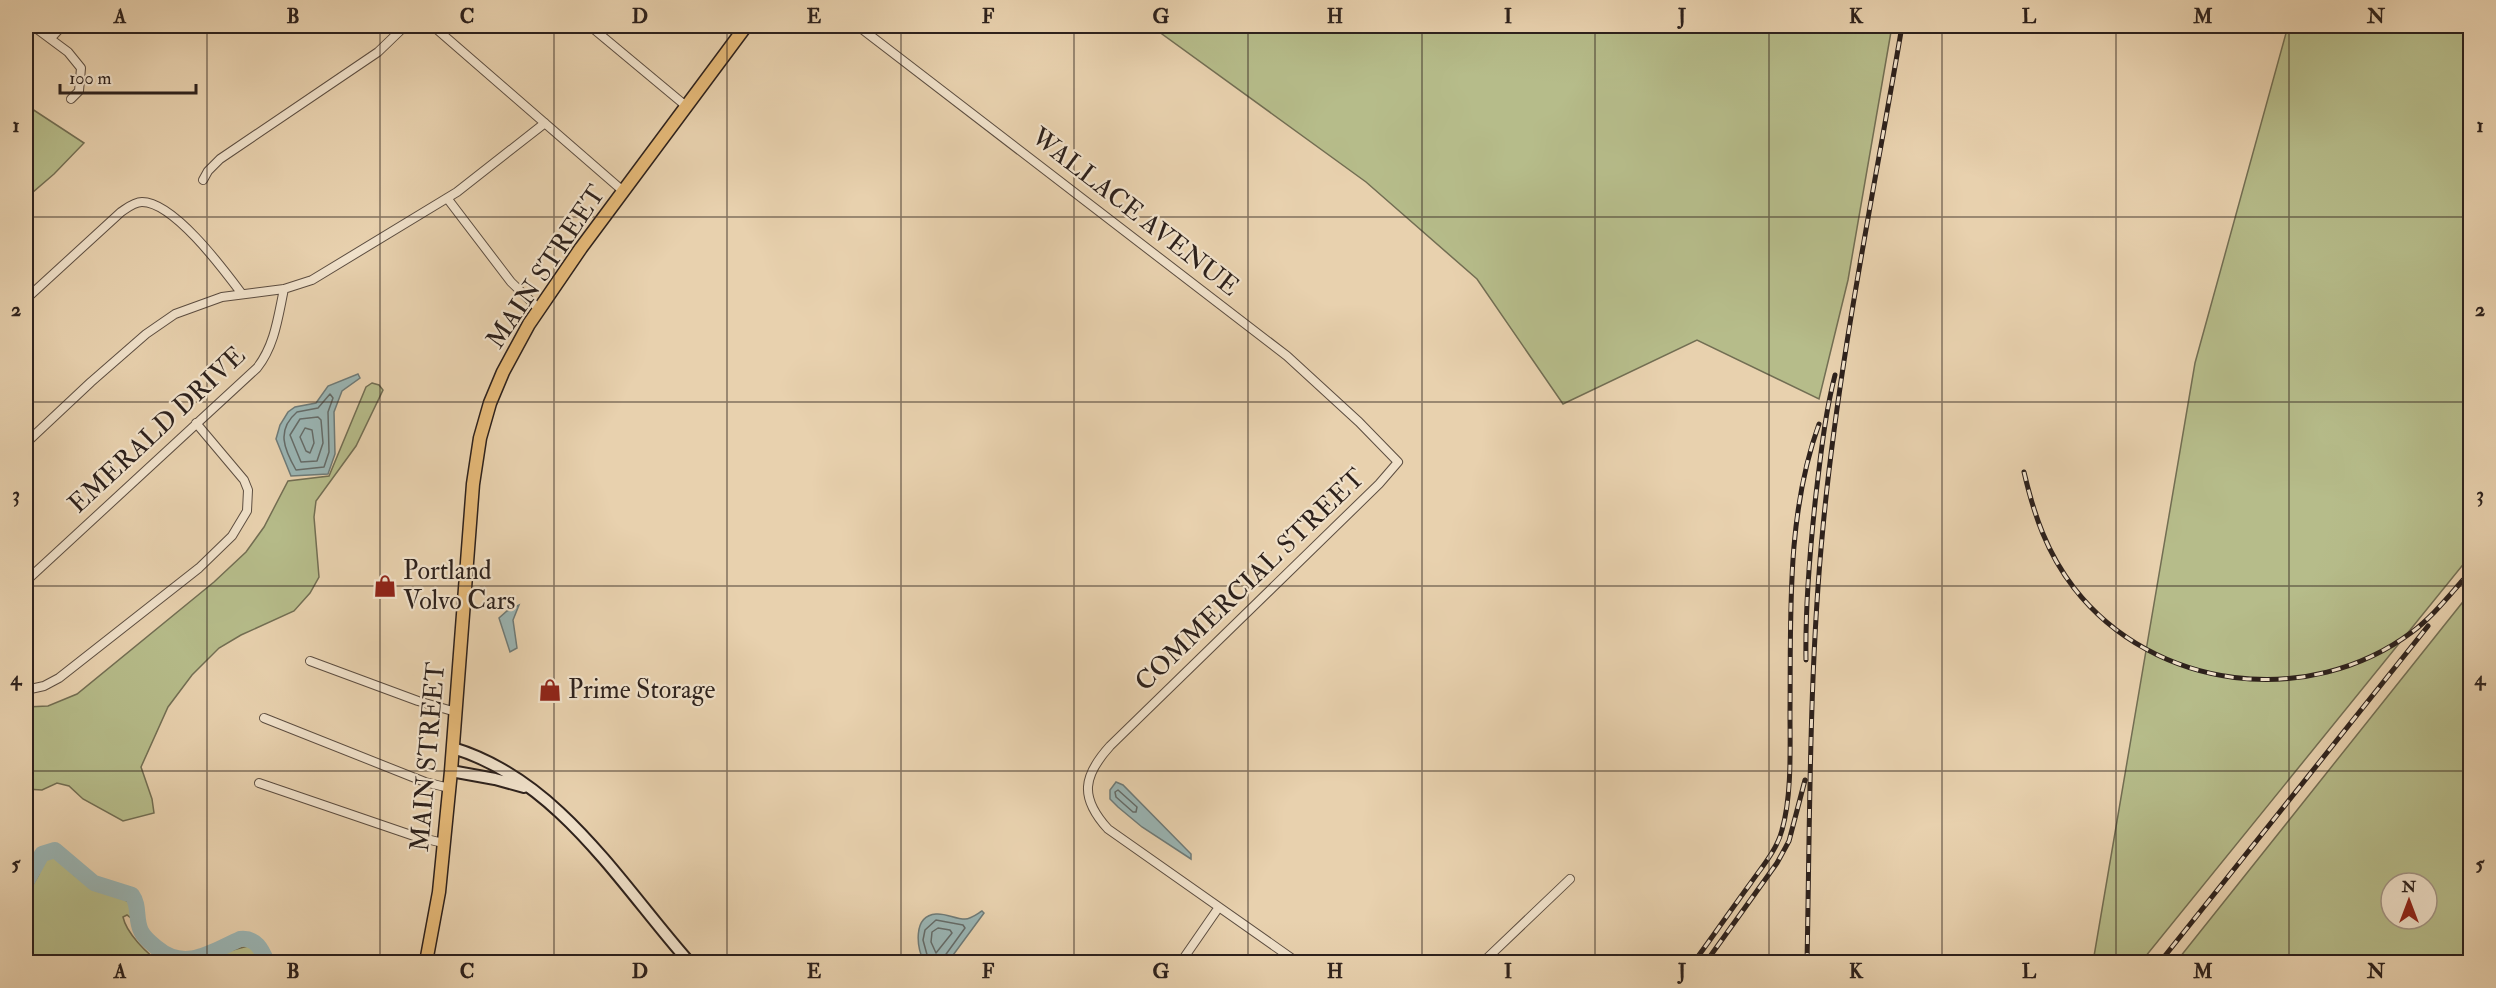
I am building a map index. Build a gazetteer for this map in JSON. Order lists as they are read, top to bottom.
{
  "streets": {
    "main road": ["MAIN STREET"],
    "street": ["WALLACE AVENUE", "EMERALD DRIVE", "COMMERCIAL STREET"]
  },
  "crossings": [
    ["WALLACE AVENUE", "COMMERCIAL STREET"]
  ],
  "places": {
    "shop": ["Portland Volvo Cars", "Prime Storage"]
  },
  "scale_bar": "100 m",
  "north": "top",
  "grid": {
    "columns": [
      "A",
      "B",
      "C",
      "D",
      "E",
      "F",
      "G",
      "H",
      "I",
      "J",
      "K",
      "L",
      "M",
      "N"
    ],
    "rows": [
      "1",
      "2",
      "3",
      "4",
      "5"
    ]
  }
}
